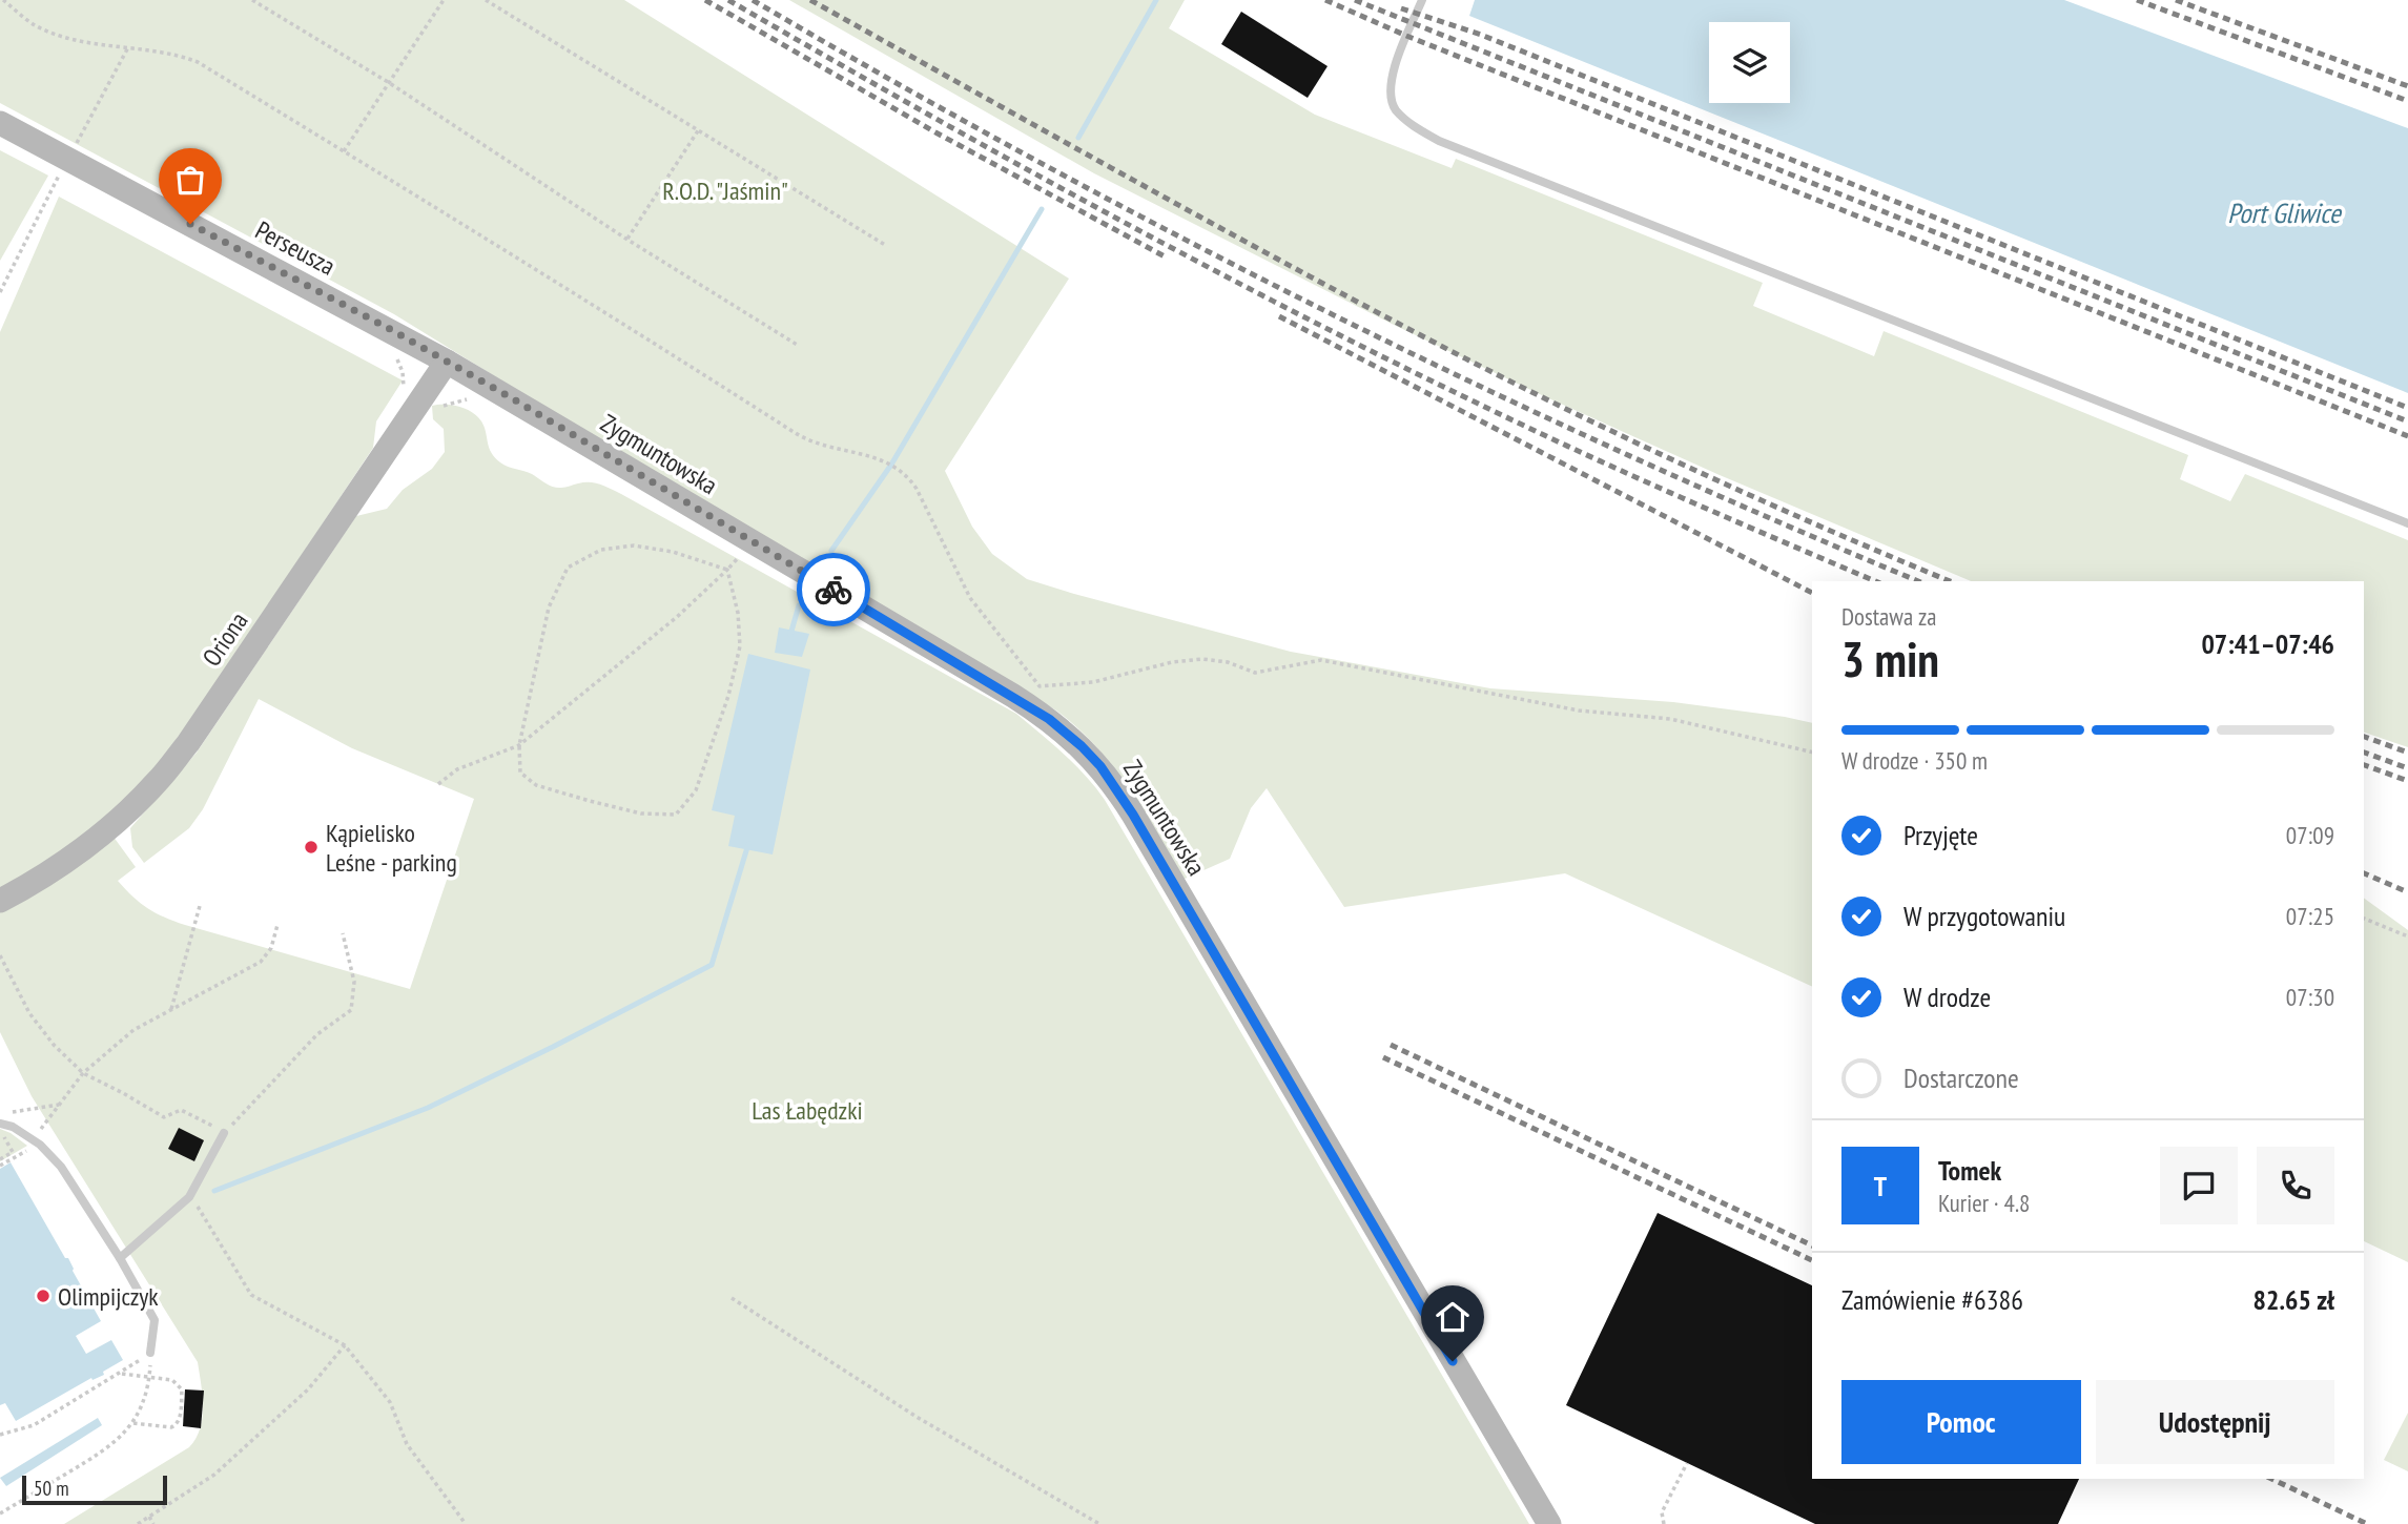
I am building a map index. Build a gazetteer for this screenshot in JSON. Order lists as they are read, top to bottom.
{
  "streets": {
    "street": ["Perseusza", "Zygmuntowska", "Oriona"]
  },
  "crossings": [
    ["Perseusza", "Zygmuntowska"],
    ["Perseusza", "Oriona"],
    ["Zygmuntowska", "Oriona"]
  ],
  "water": ["Port Gliwice"],
  "parks": ["R.O.D. \"Jaśmin\"", "Las Łabędzki"],
  "places": ["Kąpielisko Leśne - parking", "Olimpijczyk"],
  "scale_bar": "50 m",
  "page": {
    "heading": ["3 min", "Dostawa za", "07:41–07:46"],
    "panel": [
      "Tomek",
      "Kurier · 4.8",
      "Zamówienie #6386",
      "82.65 zł"
    ],
    "bar": "W drodze · 350 m",
    "list": [
      ["Przyjęte", "07:09"],
      ["W przygotowaniu", "07:25"],
      ["W drodze", "07:30"],
      "Dostarczone"
    ],
    "round": "T",
    "buttons": ["Pomoc", "Udostępnij"],
    "scale": "50 m"
  }
}
